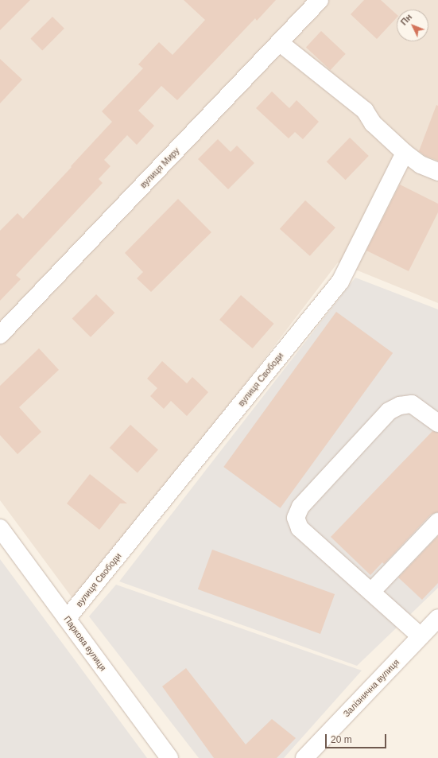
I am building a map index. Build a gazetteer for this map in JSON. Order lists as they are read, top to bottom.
{
  "streets": {
    "street": [
      "вулиця Миру",
      "вулиця Свободи",
      "Паркова вулиця",
      "Залізнична вулиця"
    ]
  },
  "crossings": [
    ["вулиця Свободи", "Паркова вулиця"]
  ],
  "scale_bar": "20 m",
  "north": "top left"
}
